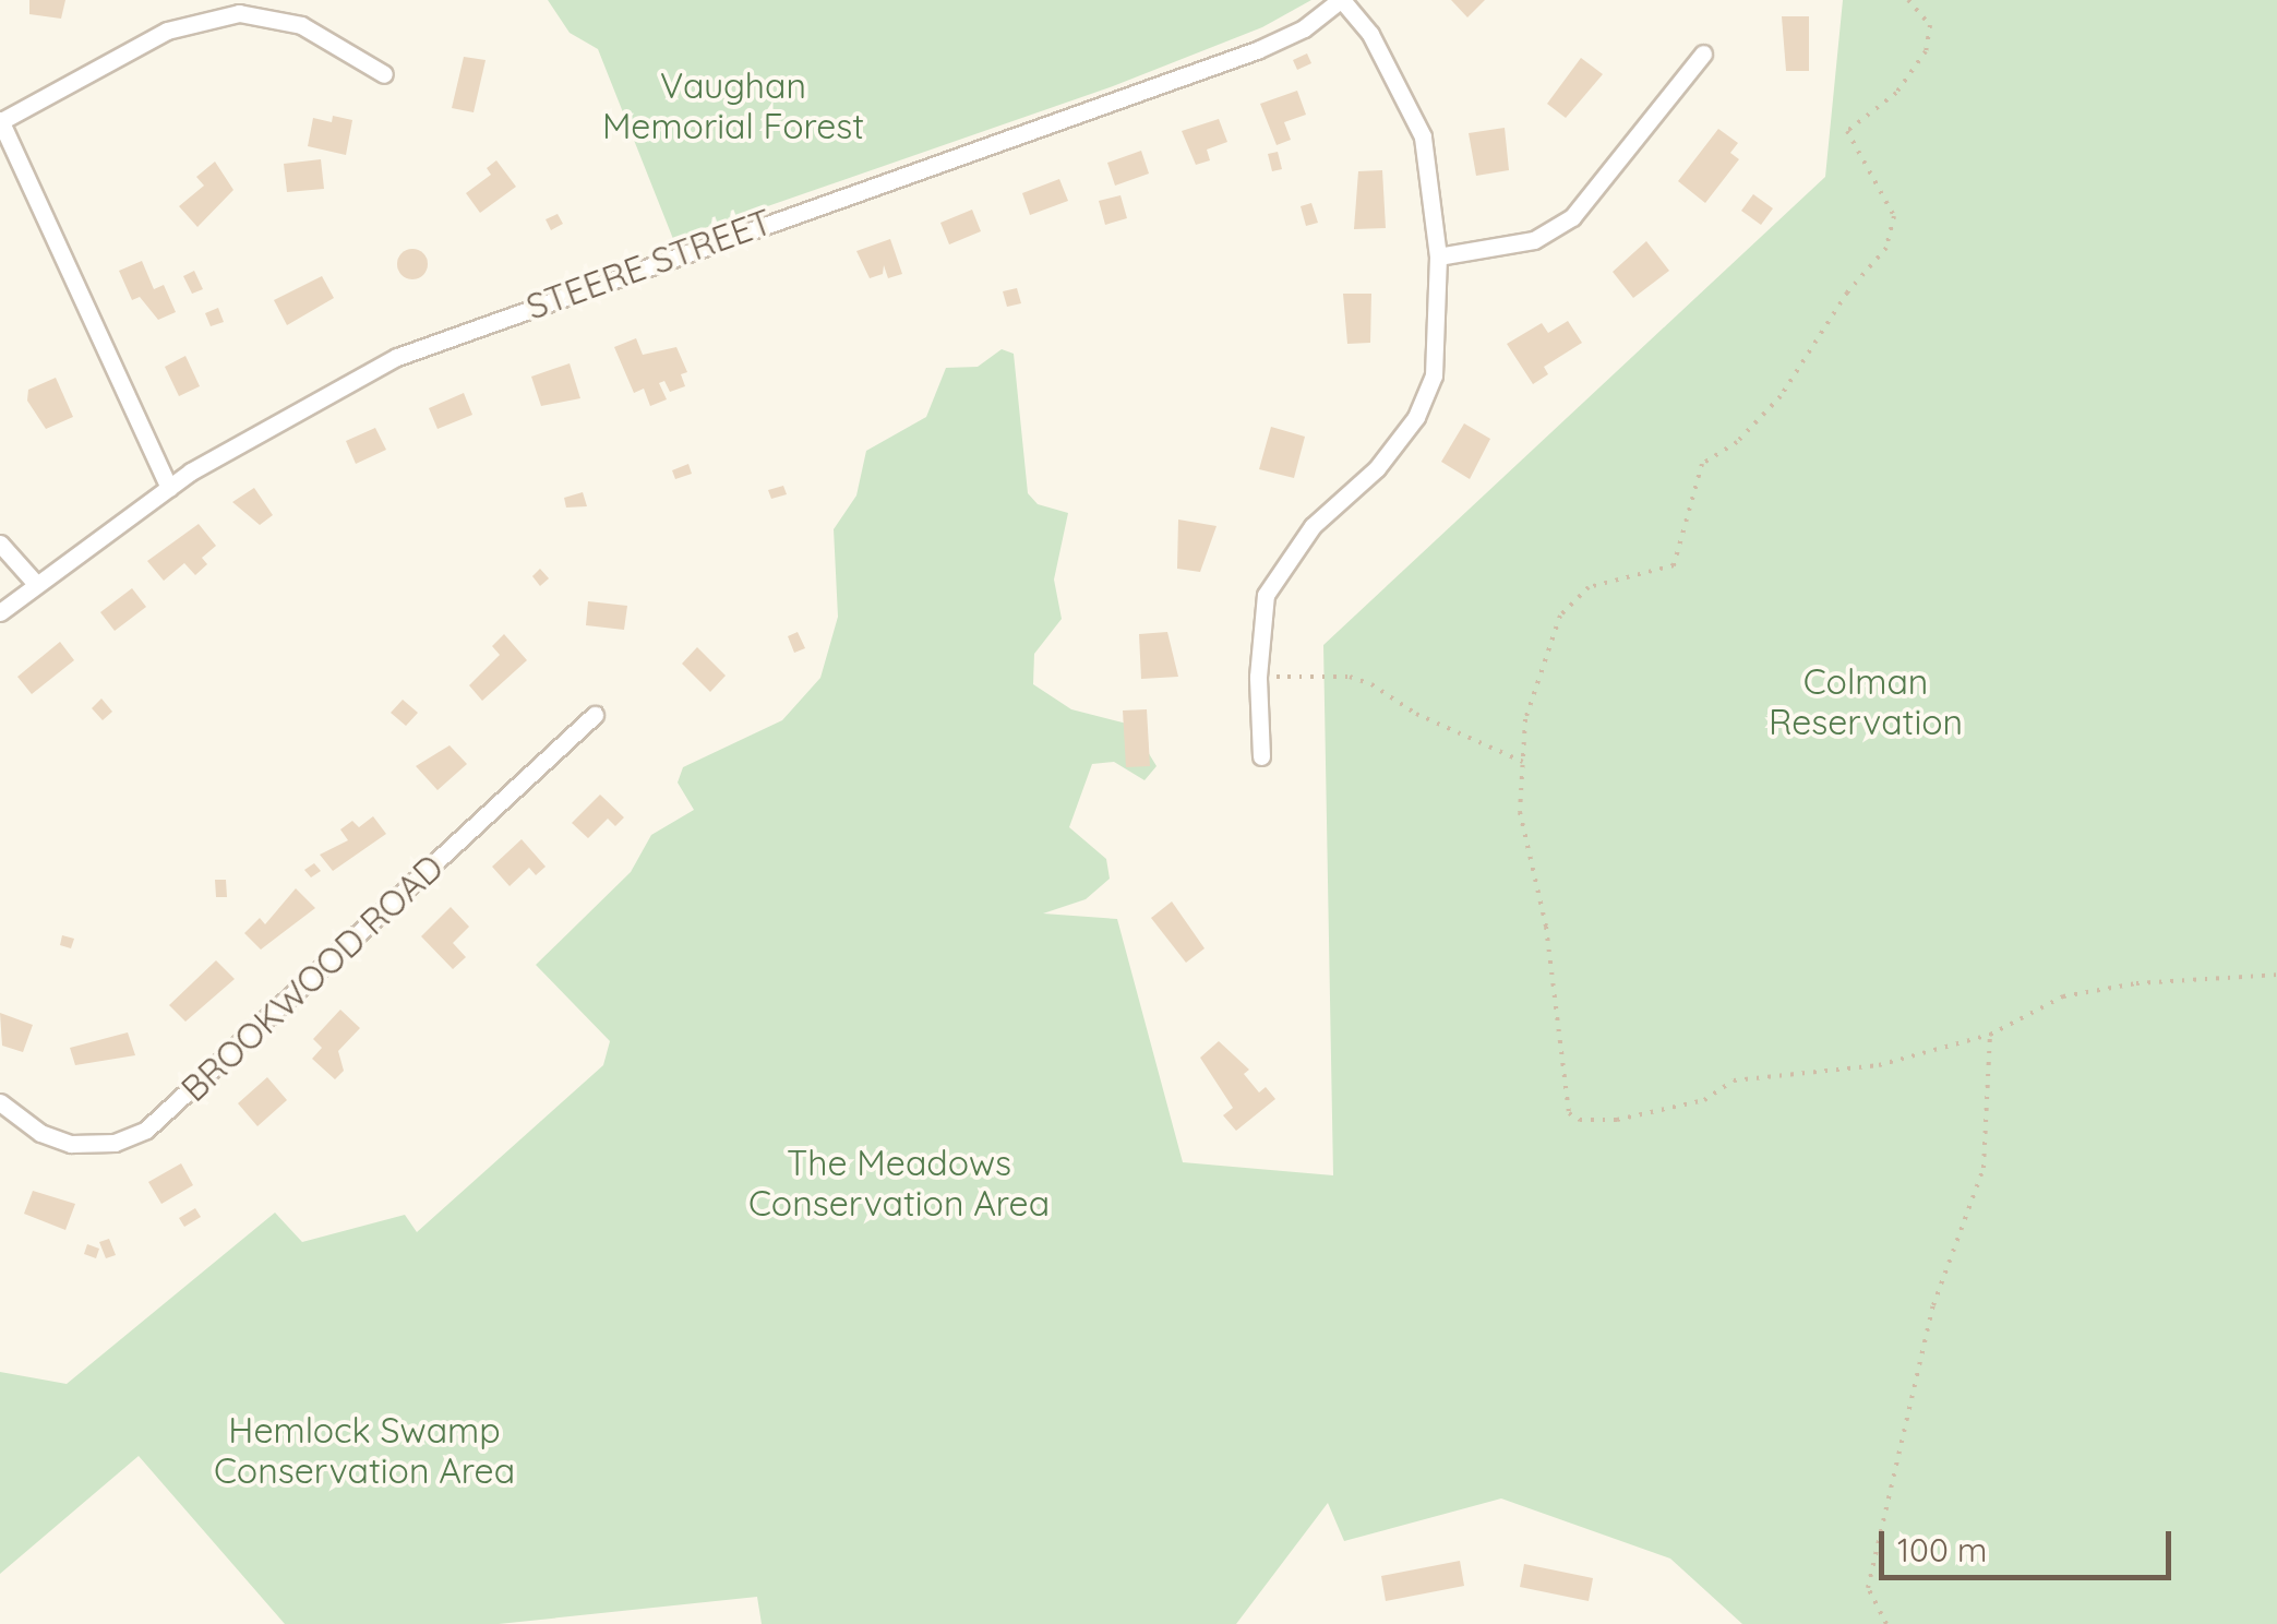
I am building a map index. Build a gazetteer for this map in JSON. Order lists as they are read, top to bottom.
{
  "streets": {
    "street": ["STEERE STREET", "BROOKWOOD ROAD"]
  },
  "parks": [
    "Vaughan Memorial Forest",
    "Colman Reservation",
    "The Meadows Conservation Area",
    "Hemlock Swamp Conservation Area"
  ],
  "scale_bar": "100 m"
}
